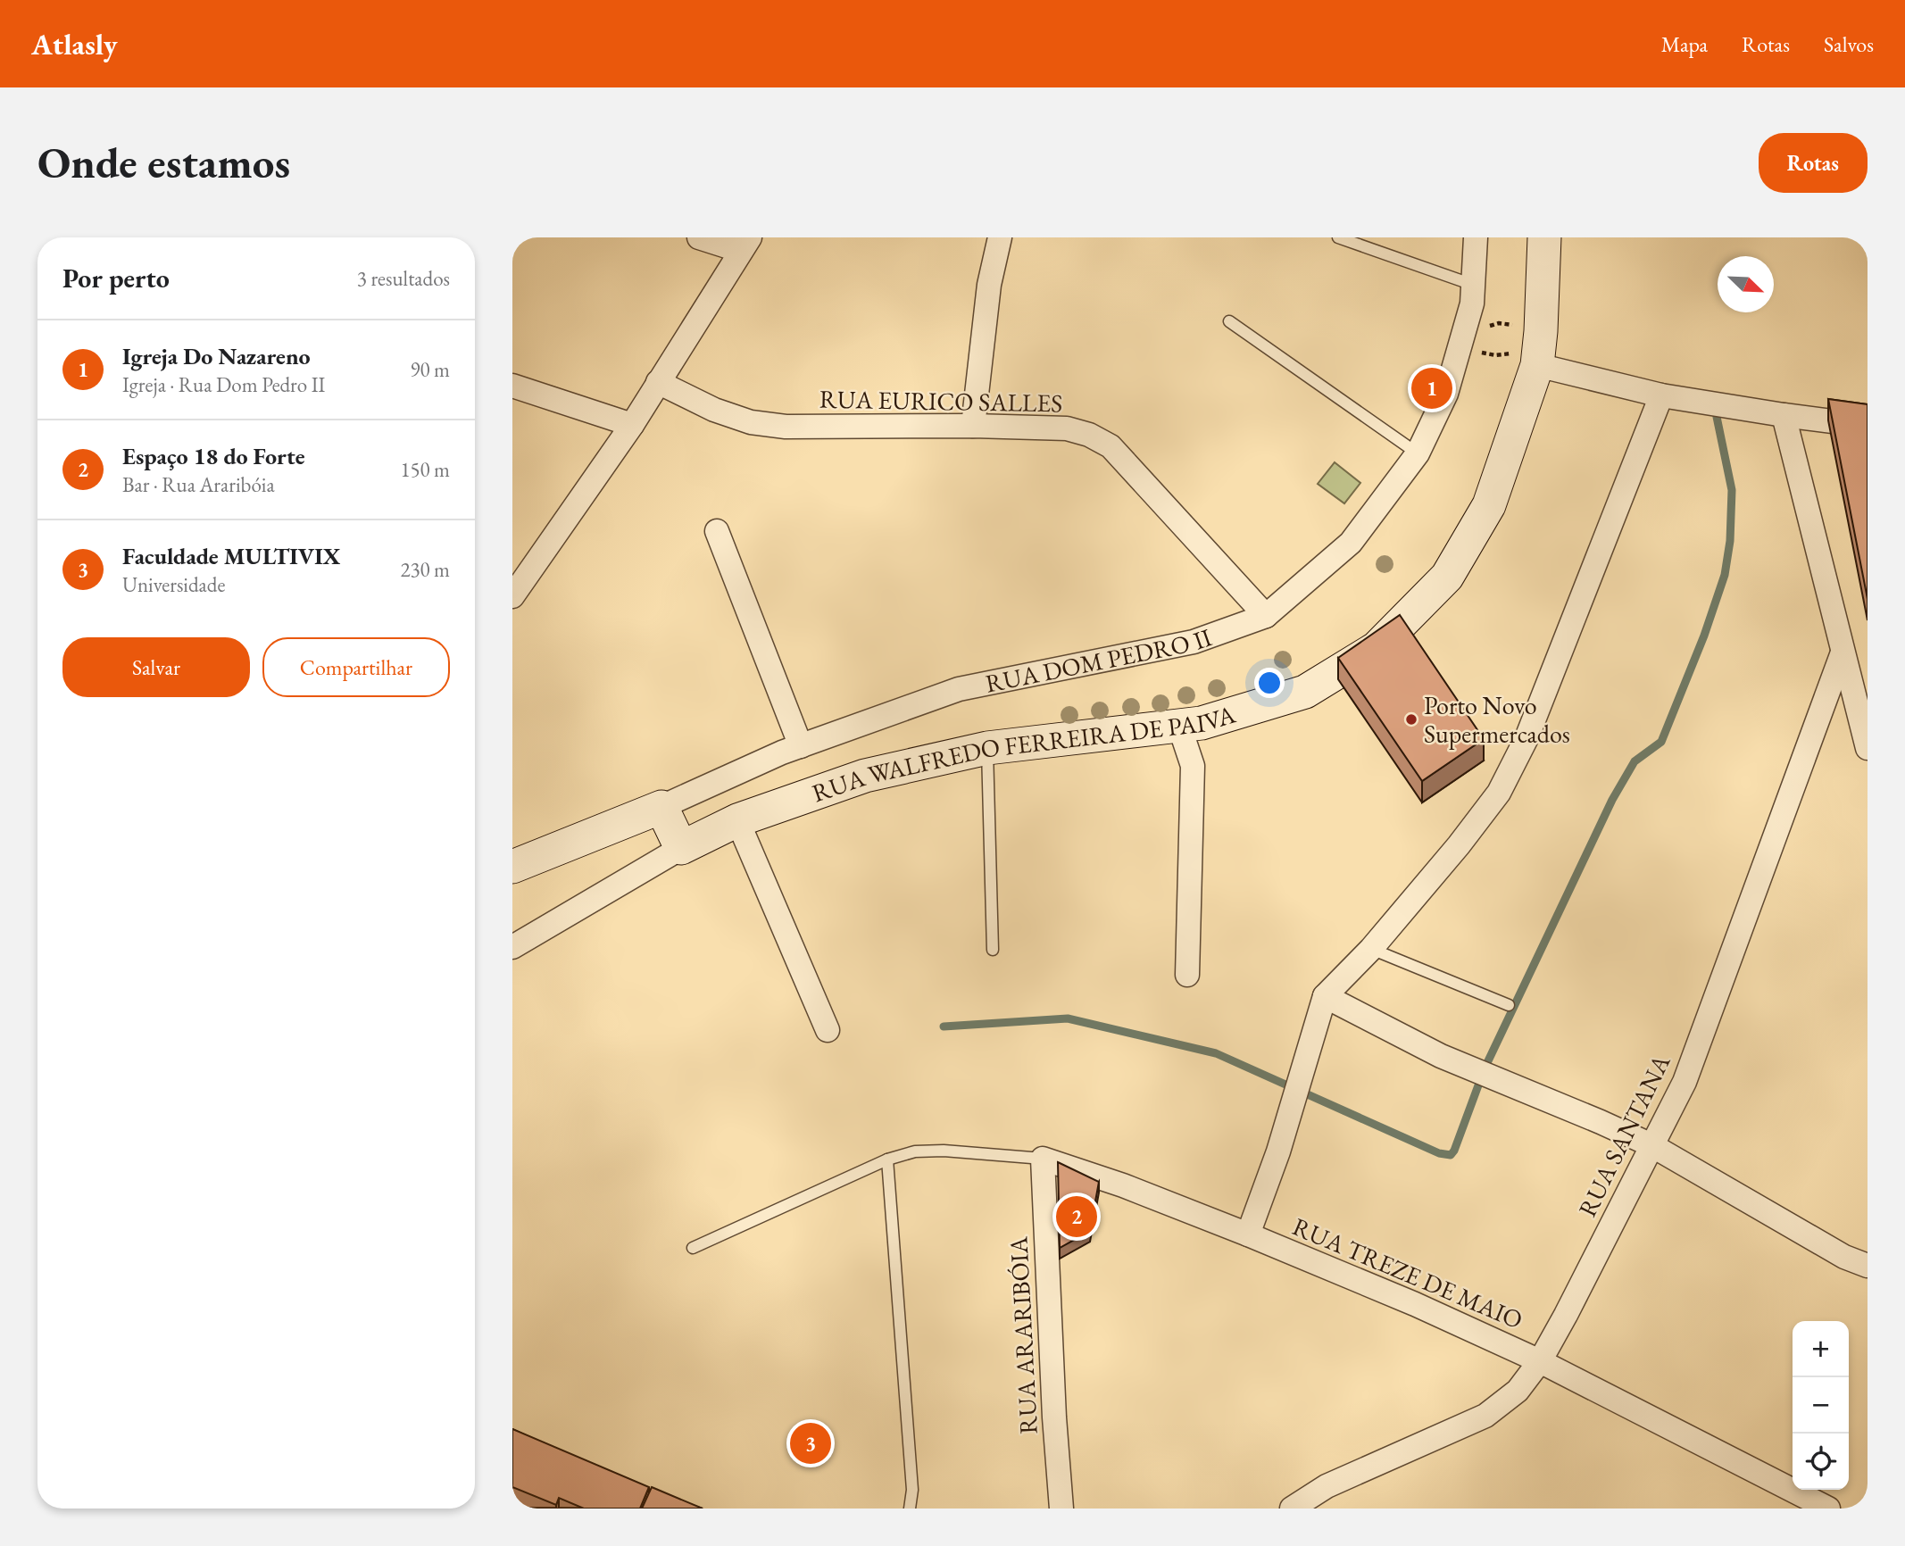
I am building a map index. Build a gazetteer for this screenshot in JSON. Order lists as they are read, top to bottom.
{
  "streets": {
    "street": [
      "RUA EURICO SALLES",
      "RUA DOM PEDRO II",
      "RUA WALFREDO FERREIRA DE PAIVA",
      "RUA SANTANA",
      "RUA TREZE DE MAIO",
      "RUA ARARIBÓIA"
    ]
  },
  "crossings": [
    ["RUA EURICO SALLES", "RUA DOM PEDRO II"],
    ["RUA SANTANA", "RUA TREZE DE MAIO"],
    ["RUA TREZE DE MAIO", "RUA ARARIBÓIA"]
  ],
  "places": ["Porto Novo Supermercados"],
  "north": "bottom right",
  "page": {
    "header": "Atlasly",
    "nav": ["Mapa", "Rotas", "Salvos"],
    "buttons": [
      "Rotas",
      ["Salvar", "Compartilhar"]
    ],
    "title": "Onde estamos",
    "heading": ["Por perto", "3 resultados"],
    "list": [
      {
        "mark": "1",
        "name": "Igreja Do Nazareno",
        "note": "Igreja · Rua Dom Pedro II",
        "value": "90 m"
      },
      {
        "mark": "2",
        "name": "Espaço 18 do Forte",
        "note": "Bar · Rua Araribóia",
        "value": "150 m"
      },
      {
        "mark": "3",
        "name": "Faculdade MULTIVIX",
        "note": "Universidade",
        "value": "230 m"
      }
    ],
    "pins": ["1", "2", "3"],
    "map_buttons": ["+", "−"]
  }
}
